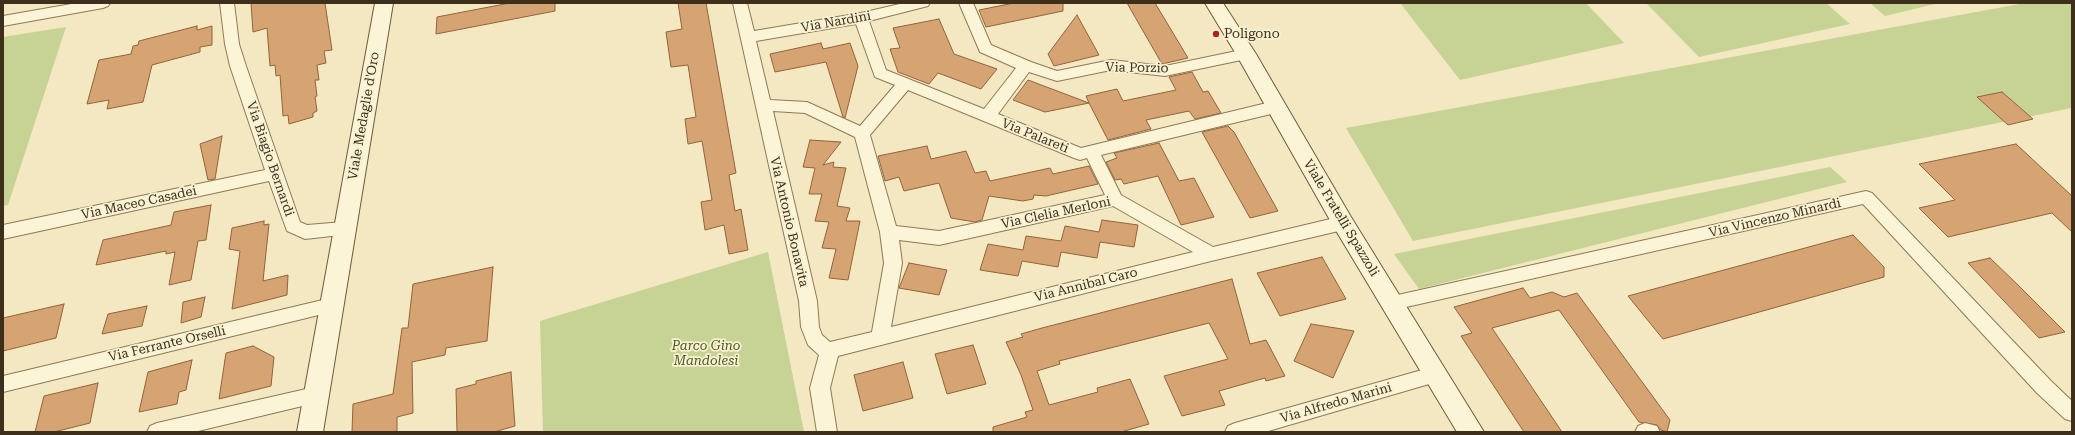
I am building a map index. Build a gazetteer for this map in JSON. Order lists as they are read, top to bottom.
{
  "streets": {
    "street": [
      "Via Nardini",
      "Via Porzio",
      "Viale Medaglie d'Oro",
      "Via Palareti",
      "Via Biagio Bernardi",
      "Via Maceo Casadei",
      "Via Clelia Merloni",
      "Viale Fratelli Spazzoli",
      "Via Vincenzo Minardi",
      "Via Antonio Bonavita",
      "Via Annibal Caro",
      "Via Ferrante Orselli",
      "Via Alfredo Marini"
    ]
  },
  "crossings": [
    ["Via Nardini", "Via Palareti"],
    ["Via Nardini", "Via Antonio Bonavita"],
    ["Via Porzio", "Viale Fratelli Spazzoli"],
    ["Viale Medaglie d'Oro", "Via Biagio Bernardi"],
    ["Via Palareti", "Viale Fratelli Spazzoli"],
    ["Via Biagio Bernardi", "Via Maceo Casadei"],
    ["Via Clelia Merloni", "Via Annibal Caro"],
    ["Viale Fratelli Spazzoli", "Via Vincenzo Minardi"],
    ["Viale Fratelli Spazzoli", "Via Annibal Caro"],
    ["Viale Fratelli Spazzoli", "Via Alfredo Marini"],
    ["Via Antonio Bonavita", "Via Annibal Caro"]
  ],
  "parks": ["Parco Gino Mandolesi"],
  "places": ["Poligono"]
}
